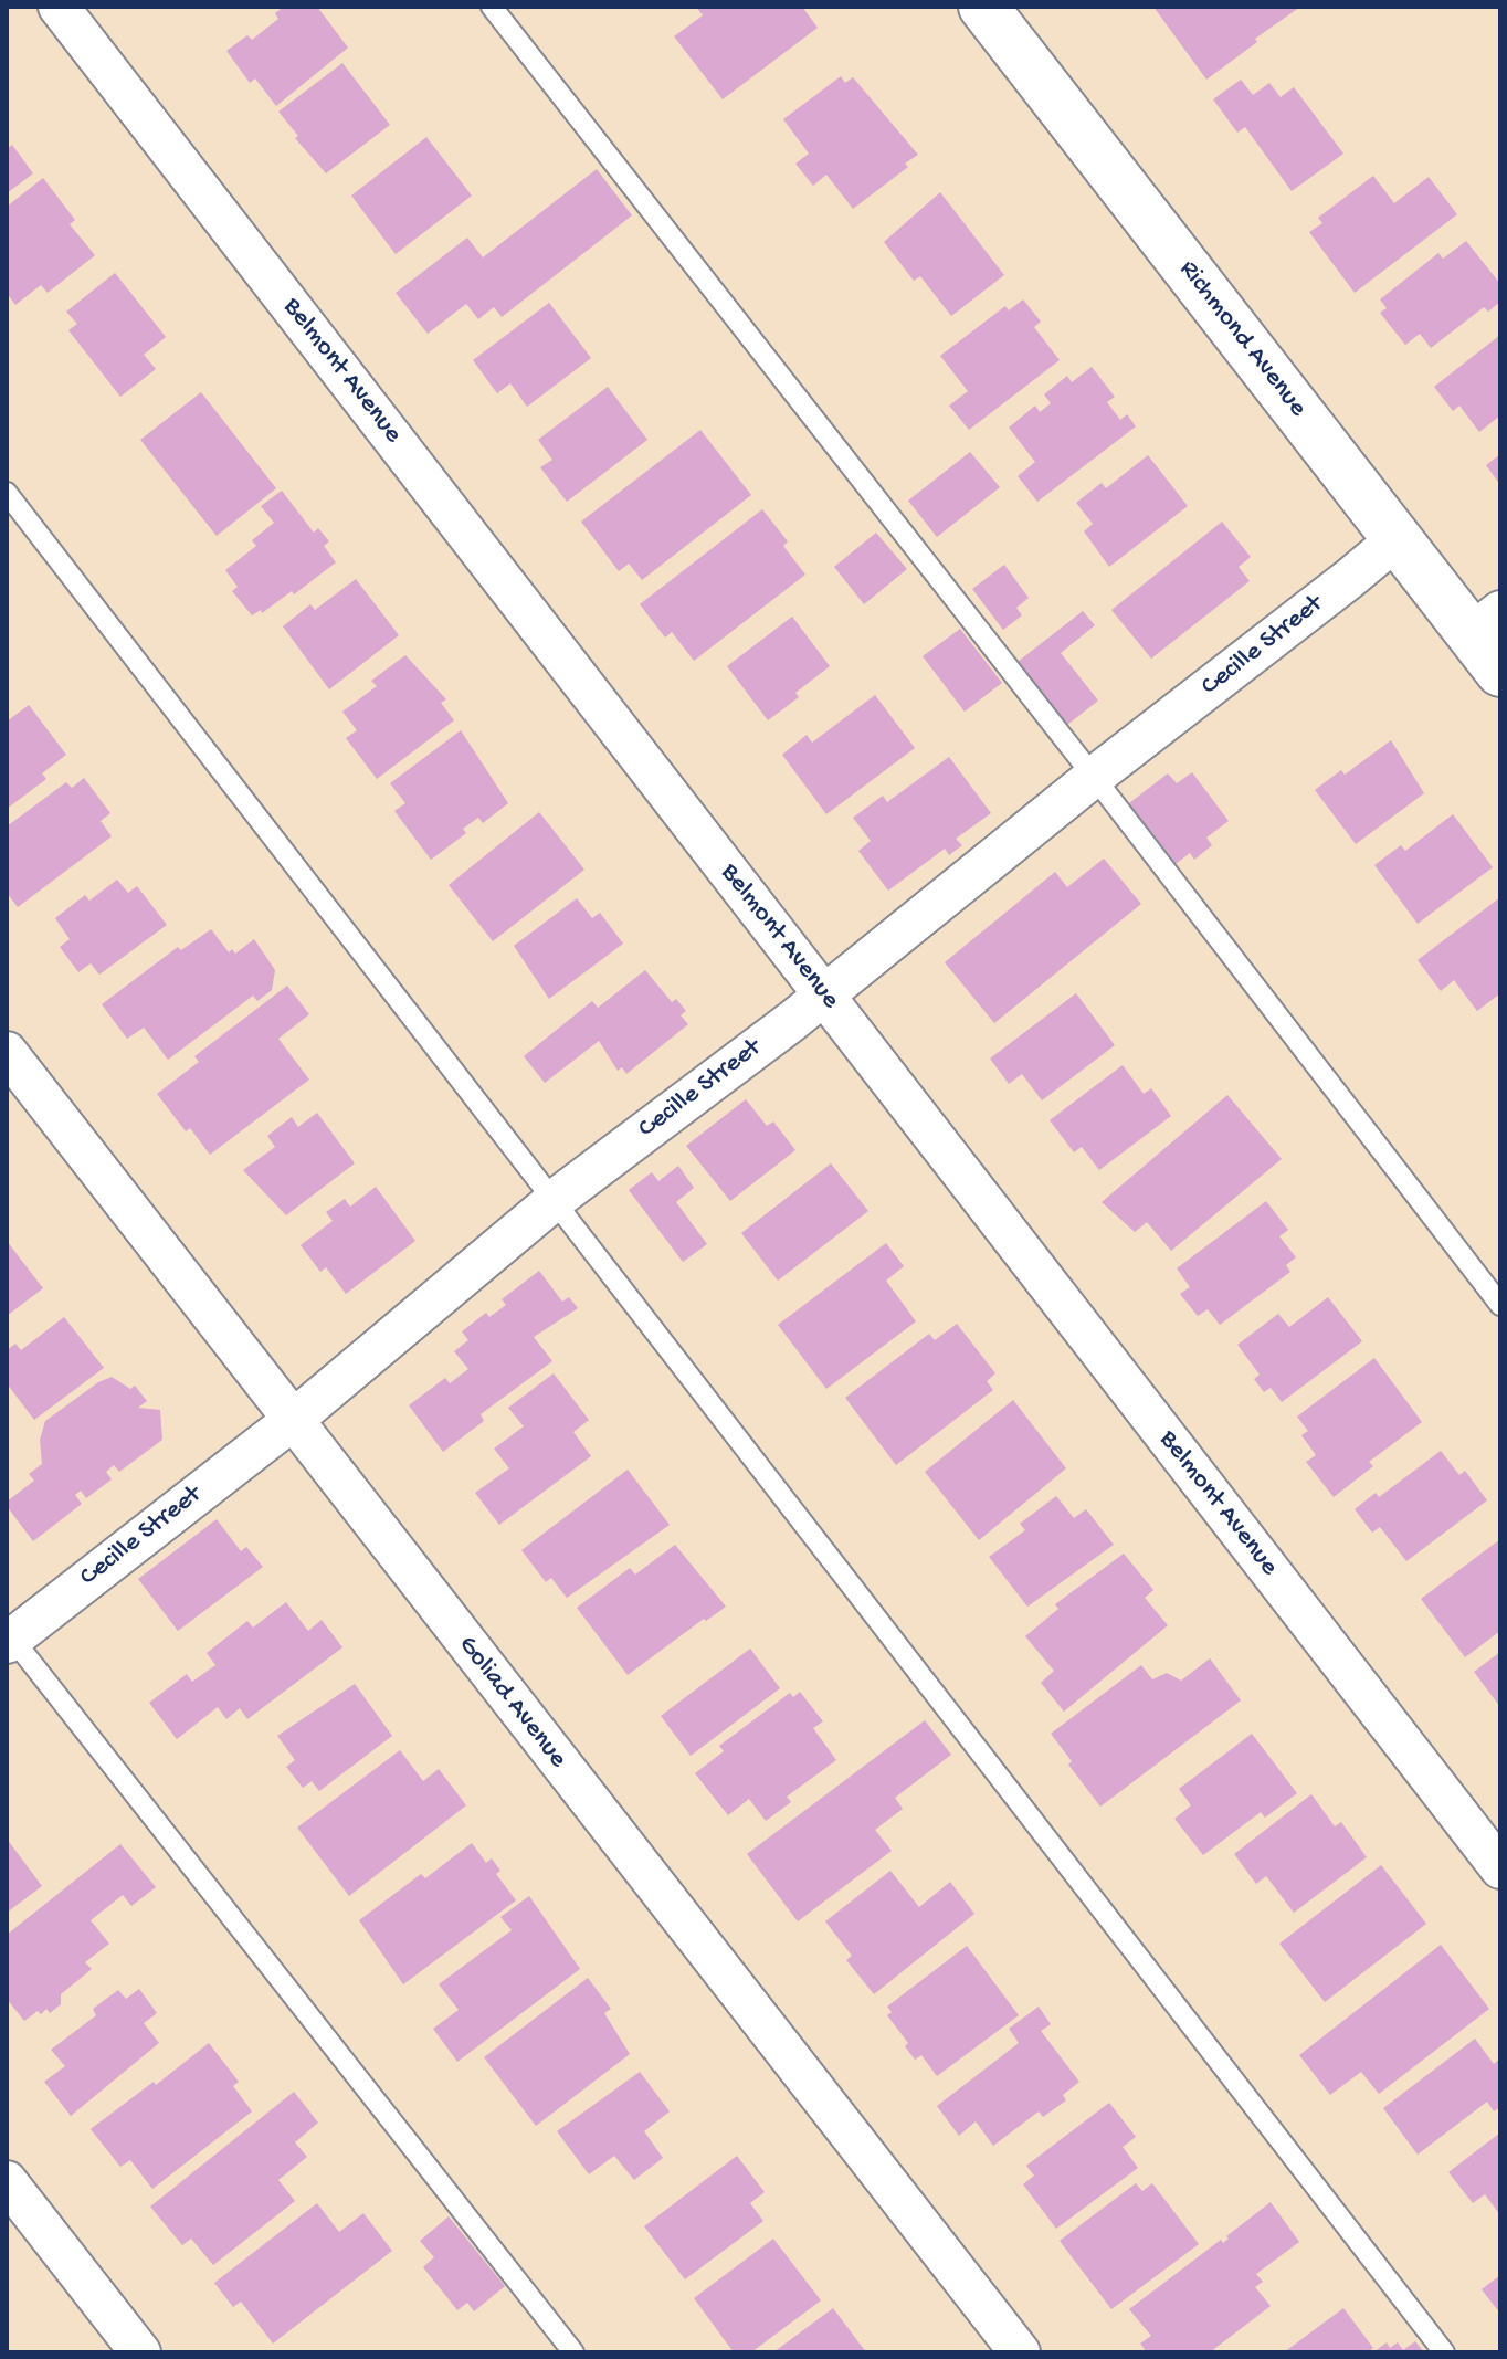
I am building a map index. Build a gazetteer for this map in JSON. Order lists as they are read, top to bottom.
{
  "streets": {
    "street": [
      "Richmond Avenue",
      "Belmont Avenue",
      "Cecille Street",
      "Goliad Avenue"
    ]
  },
  "crossings": [
    ["Richmond Avenue", "Cecille Street"],
    ["Belmont Avenue", "Cecille Street"],
    ["Cecille Street", "Goliad Avenue"]
  ]
}
